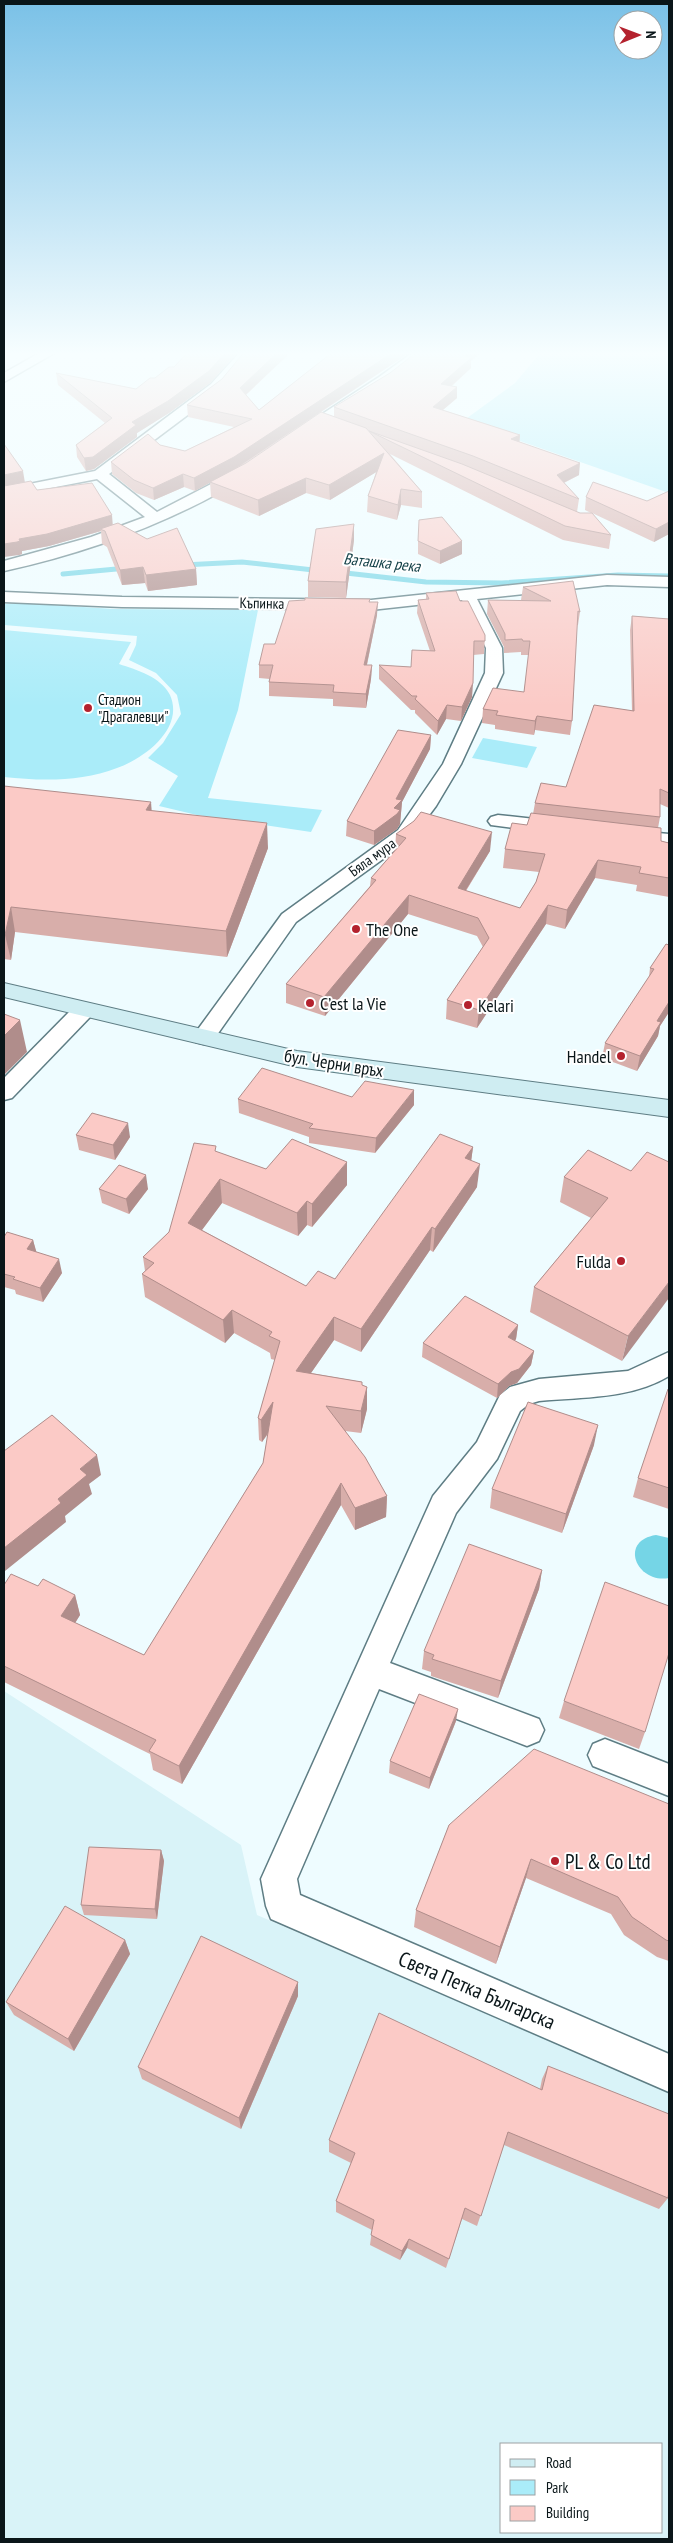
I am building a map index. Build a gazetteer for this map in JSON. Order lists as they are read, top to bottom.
{
  "streets": {
    "main road": ["бул. Черни връх"],
    "street": ["Къпинка", "Бяла мура", "Света Петка Българска"]
  },
  "crossings": [
    ["Къпинка", "Бяла мура"],
    ["Бяла мура", "бул. Черни връх"]
  ],
  "water": ["Ваташка река"],
  "places": [
    "Стадион \"Драгалевци\"",
    "The One",
    "C’est la Vie",
    "Kelari",
    "Handel",
    "Fulda",
    "PL & Co Ltd"
  ],
  "legend": ["Road", "Park", "Building"],
  "north": "right"
}
